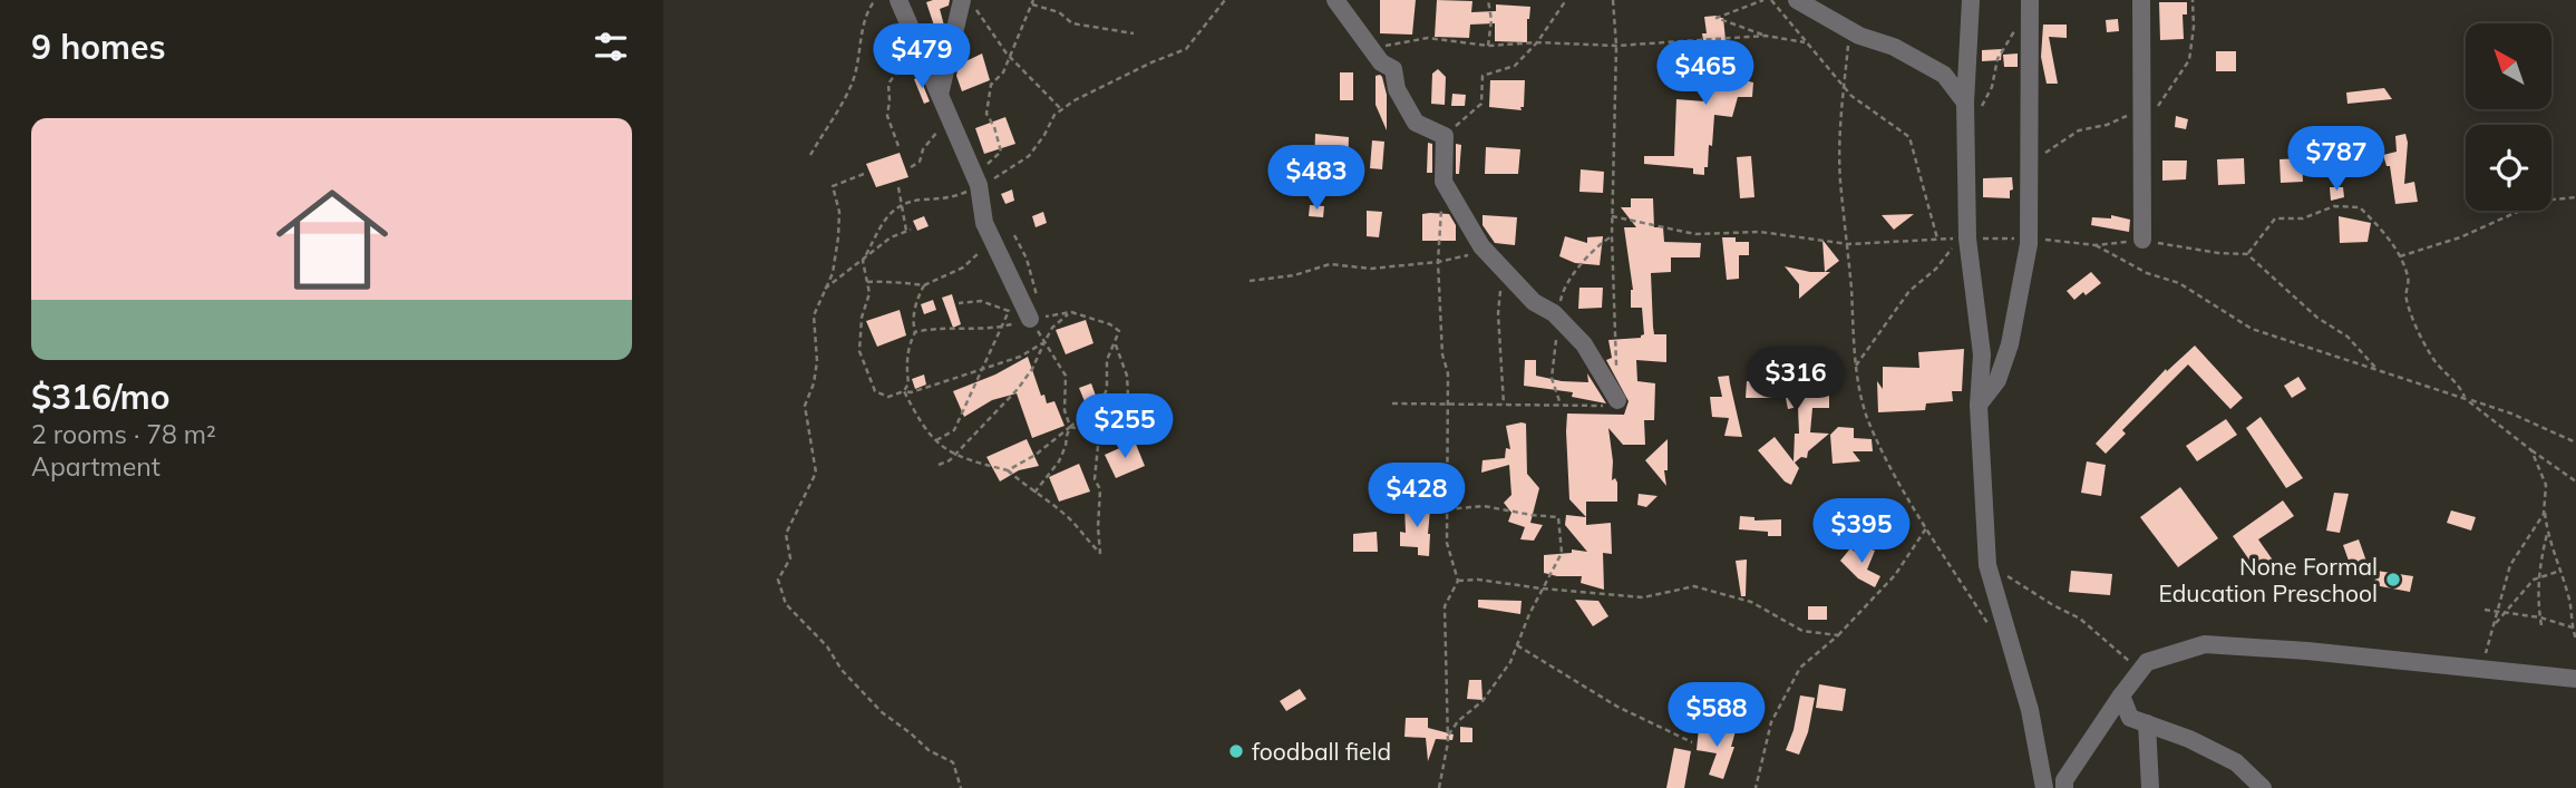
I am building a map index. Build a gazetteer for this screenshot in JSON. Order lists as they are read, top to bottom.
{
  "places": ["None Formal Education Preschool", "foodball field"],
  "north": "top left",
  "page": {
    "heading": "9 homes",
    "price": [
      "$479",
      "$465",
      "$787",
      "$483",
      "$316",
      "$255",
      "$428",
      "$395",
      "$588"
    ],
    "list": [
      {
        "name": "$316/mo",
        "note": "2 rooms · 78 m² · Apartment"
      }
    ]
  }
}
